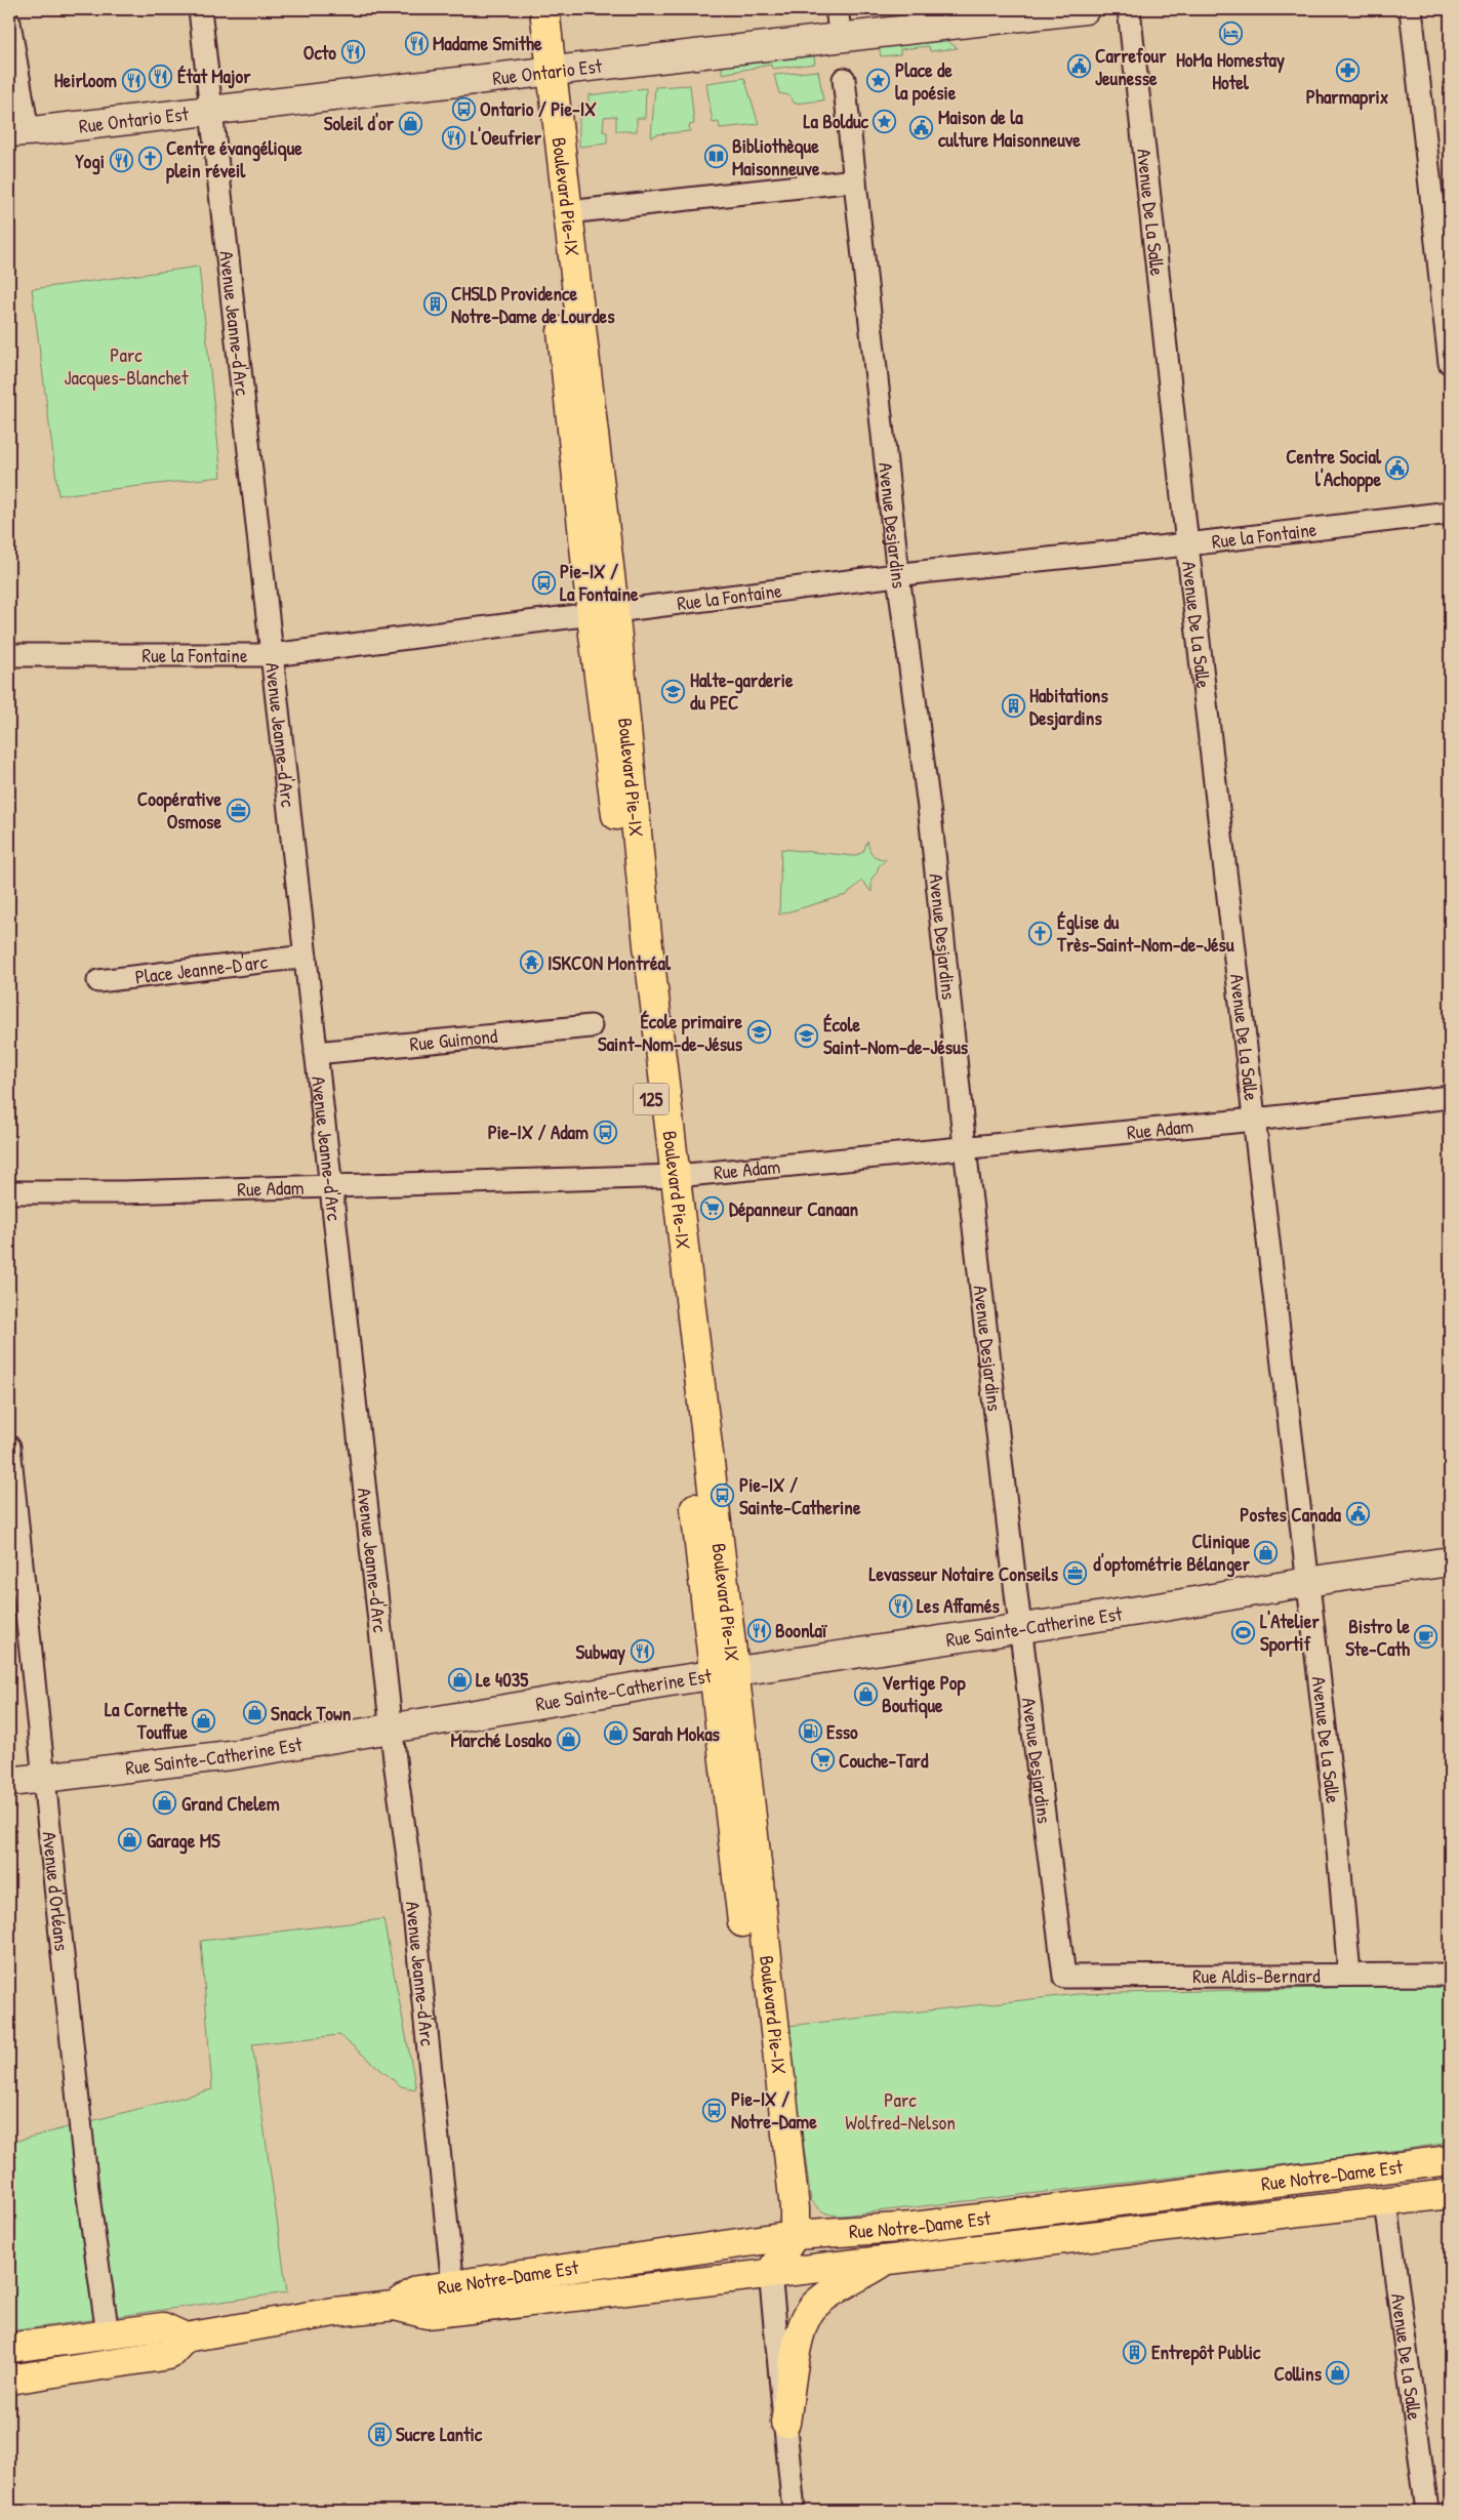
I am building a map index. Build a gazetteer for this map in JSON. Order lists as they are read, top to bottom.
{
  "streets": {
    "main road": ["Boulevard Pie-IX", "125", "Rue Notre-Dame Est"],
    "street": [
      "Rue Ontario Est",
      "Avenue De La Salle",
      "Avenue Jeanne-d'Arc",
      "Avenue Desjardins",
      "Rue la Fontaine",
      "Place Jeanne-D'arc",
      "Rue Guimond",
      "Rue Adam",
      "Rue Sainte-Catherine Est",
      "Avenue d'Orléans",
      "Rue Aldis-Bernard"
    ]
  },
  "crossings": [
    ["Rue Ontario Est", "Boulevard Pie-IX"],
    ["Rue Ontario Est", "Avenue Jeanne-d'Arc"],
    ["Boulevard Pie-IX", "Rue la Fontaine"],
    ["Boulevard Pie-IX", "Rue Adam"],
    ["Boulevard Pie-IX", "Rue Sainte-Catherine Est"],
    ["Boulevard Pie-IX", "Rue Notre-Dame Est"],
    ["Avenue De La Salle", "Rue la Fontaine"],
    ["Avenue De La Salle", "Rue Adam"],
    ["Avenue De La Salle", "Rue Sainte-Catherine Est"],
    ["Avenue De La Salle", "Rue Aldis-Bernard"],
    ["Avenue De La Salle", "Rue Notre-Dame Est"],
    ["Avenue Jeanne-d'Arc", "Rue la Fontaine"],
    ["Avenue Jeanne-d'Arc", "Place Jeanne-D'arc"],
    ["Avenue Jeanne-d'Arc", "Rue Guimond"],
    ["Avenue Jeanne-d'Arc", "Rue Adam"],
    ["Avenue Jeanne-d'Arc", "Rue Sainte-Catherine Est"],
    ["Avenue Jeanne-d'Arc", "Rue Notre-Dame Est"],
    ["Avenue Desjardins", "Rue la Fontaine"],
    ["Avenue Desjardins", "Rue Adam"],
    ["Avenue Desjardins", "Rue Sainte-Catherine Est"],
    ["Avenue Desjardins", "Rue Aldis-Bernard"],
    ["Rue Sainte-Catherine Est", "Avenue d'Orléans"]
  ],
  "parks": ["Parc Jacques-Blanchet", "Parc Wolfred-Nelson"],
  "places": {
    "hotel": ["HoMa Homestay Hotel"],
    "restaurant": [
      "Madame Smithe",
      "Octo",
      "État Major",
      "Heirloom",
      "L'Oeufrier",
      "Yogi",
      "Les Affamés",
      "Boonlaï",
      "Subway"
    ],
    "public building": [
      "Carrefour Jeunesse",
      "Maison de la culture Maisonneuve",
      "Centre Social l'Achoppe",
      "Postes Canada"
    ],
    "pharmacy": ["Pharmaprix"],
    "place": ["Place de la poésie", "La Bolduc"],
    "bus stop": [
      "Ontario / Pie-IX",
      "Pie-IX / La Fontaine",
      "Pie-IX / Adam",
      "Pie-IX / Sainte-Catherine",
      "Pie-IX / Notre-Dame"
    ],
    "shop": [
      "Soleil d'or",
      "Clinique d'optométrie Bélanger",
      "Le 4035",
      "Vertige Pop Boutique",
      "Snack Town",
      "La Cornette Touffue",
      "Sarah Mokas",
      "Marché Losako",
      "Grand Chelem",
      "Garage MS",
      "Collins"
    ],
    "library": ["Bibliothèque Maisonneuve"],
    "church": ["Centre évangélique plein réveil", "Église du Très-Saint-Nom-de-Jésu"],
    "building": [
      "CHSLD Providence Notre-Dame de Lourdes",
      "Habitations Desjardins",
      "Entrepôt Public",
      "Sucre Lantic"
    ],
    "school or university": ["Halte-garderie du PEC", "École primaire Saint-Nom-de-Jésus", "École Saint-Nom-de-Jésus"],
    "office": ["Coopérative Osmose", "Levasseur Notaire Conseils"],
    "temple": ["ISKCON Montréal"],
    "supermarket": ["Dépanneur Canaan", "Couche-Tard"],
    "sports": ["L'Atelier Sportif"],
    "cafe": ["Bistro le Ste-Cath"],
    "fuel station": ["Esso"]
  }
}
